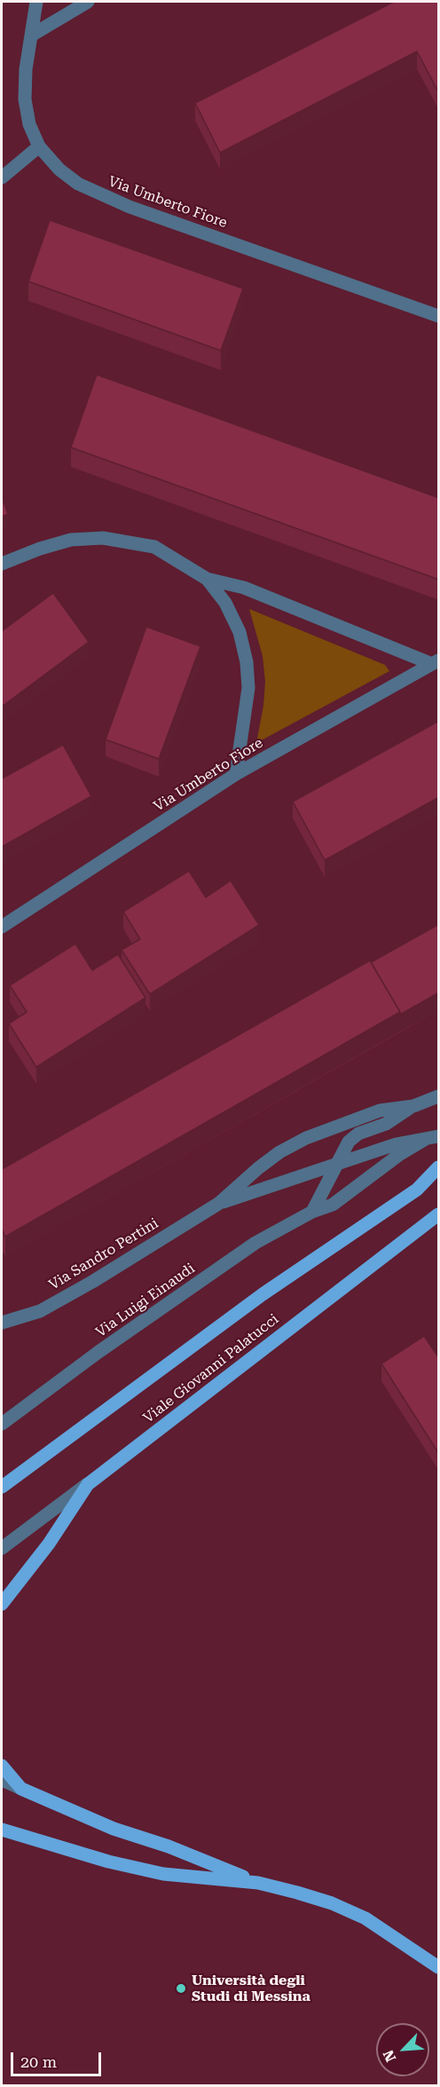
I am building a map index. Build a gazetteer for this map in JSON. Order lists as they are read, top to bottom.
{
  "streets": {
    "main road": ["Viale Giovanni Palatucci"],
    "street": ["Via Umberto Fiore", "Via Sandro Pertini", "Via Luigi Einaudi"]
  },
  "places": ["Università degli Studi di Messina"],
  "scale_bar": "20 m",
  "north": "bottom left"
}
